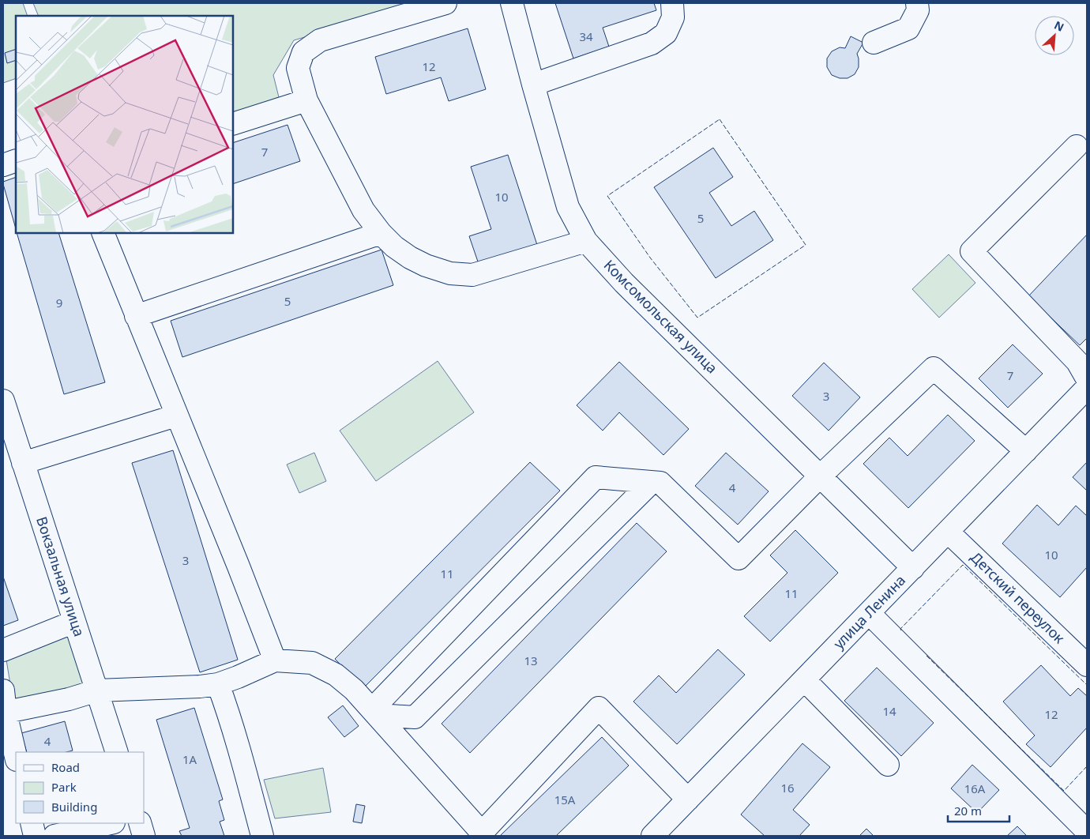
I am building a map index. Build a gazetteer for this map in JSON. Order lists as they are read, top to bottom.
{
  "streets": {
    "street": [
      "Комсомольская улица",
      "Вокзальная улица",
      "Детский переулок",
      "улица Ленина"
    ]
  },
  "crossings": [
    ["Комсомольская улица", "улица Ленина"],
    ["Детский переулок", "улица Ленина"]
  ],
  "house_numbers": [
    "34",
    "12",
    "7",
    "10",
    "5",
    "5",
    "9",
    "7",
    "3",
    "4",
    "10",
    "3",
    "11",
    "11",
    "13",
    "14",
    "12",
    "4",
    "1А",
    "16",
    "16А",
    "15А"
  ],
  "legend": ["Road", "Park", "Building"],
  "scale_bar": "20 m",
  "north": "top right"
}
